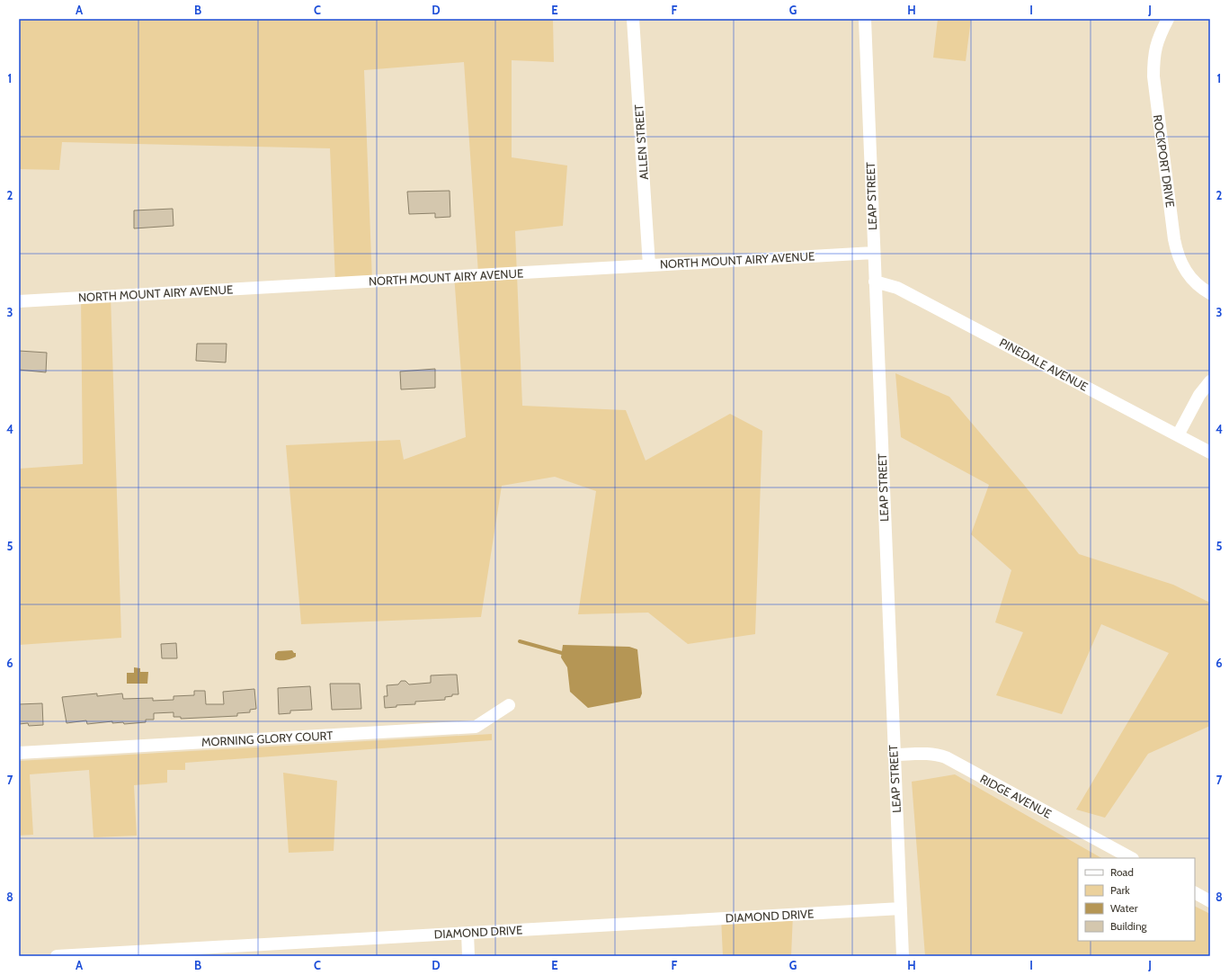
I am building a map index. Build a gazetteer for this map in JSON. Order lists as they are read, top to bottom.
{
  "streets": {
    "street": [
      "ALLEN STREET",
      "ROCKPORT DRIVE",
      "LEAP STREET",
      "NORTH MOUNT AIRY AVENUE",
      "PINEDALE AVENUE",
      "MORNING GLORY COURT",
      "RIDGE AVENUE",
      "DIAMOND DRIVE"
    ]
  },
  "crossings": [
    ["ALLEN STREET", "NORTH MOUNT AIRY AVENUE"],
    ["LEAP STREET", "NORTH MOUNT AIRY AVENUE"],
    ["LEAP STREET", "PINEDALE AVENUE"],
    ["LEAP STREET", "RIDGE AVENUE"],
    ["LEAP STREET", "DIAMOND DRIVE"]
  ],
  "legend": [
    "Road",
    "Park",
    "Water",
    "Building"
  ],
  "grid": {
    "columns": [
      "A",
      "B",
      "C",
      "D",
      "E",
      "F",
      "G",
      "H",
      "I",
      "J"
    ],
    "rows": [
      "1",
      "2",
      "3",
      "4",
      "5",
      "6",
      "7",
      "8"
    ]
  }
}
